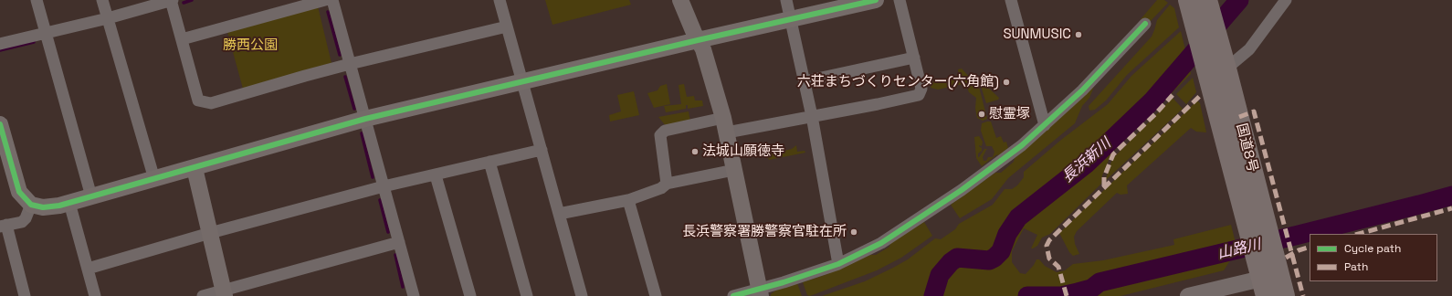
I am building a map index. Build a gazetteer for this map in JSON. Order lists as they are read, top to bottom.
{
  "streets": {
    "highway": ["国道8号"]
  },
  "water": ["長浜新川", "山路川"],
  "parks": ["勝西公園"],
  "places": [
    "SUNMUSIC",
    "六荘まちづくりセンター(六角館)",
    "慰霊塚",
    "法城山願徳寺",
    "長浜警察署勝警察官駐在所"
  ],
  "legend": ["Cycle path", "Path"]
}
